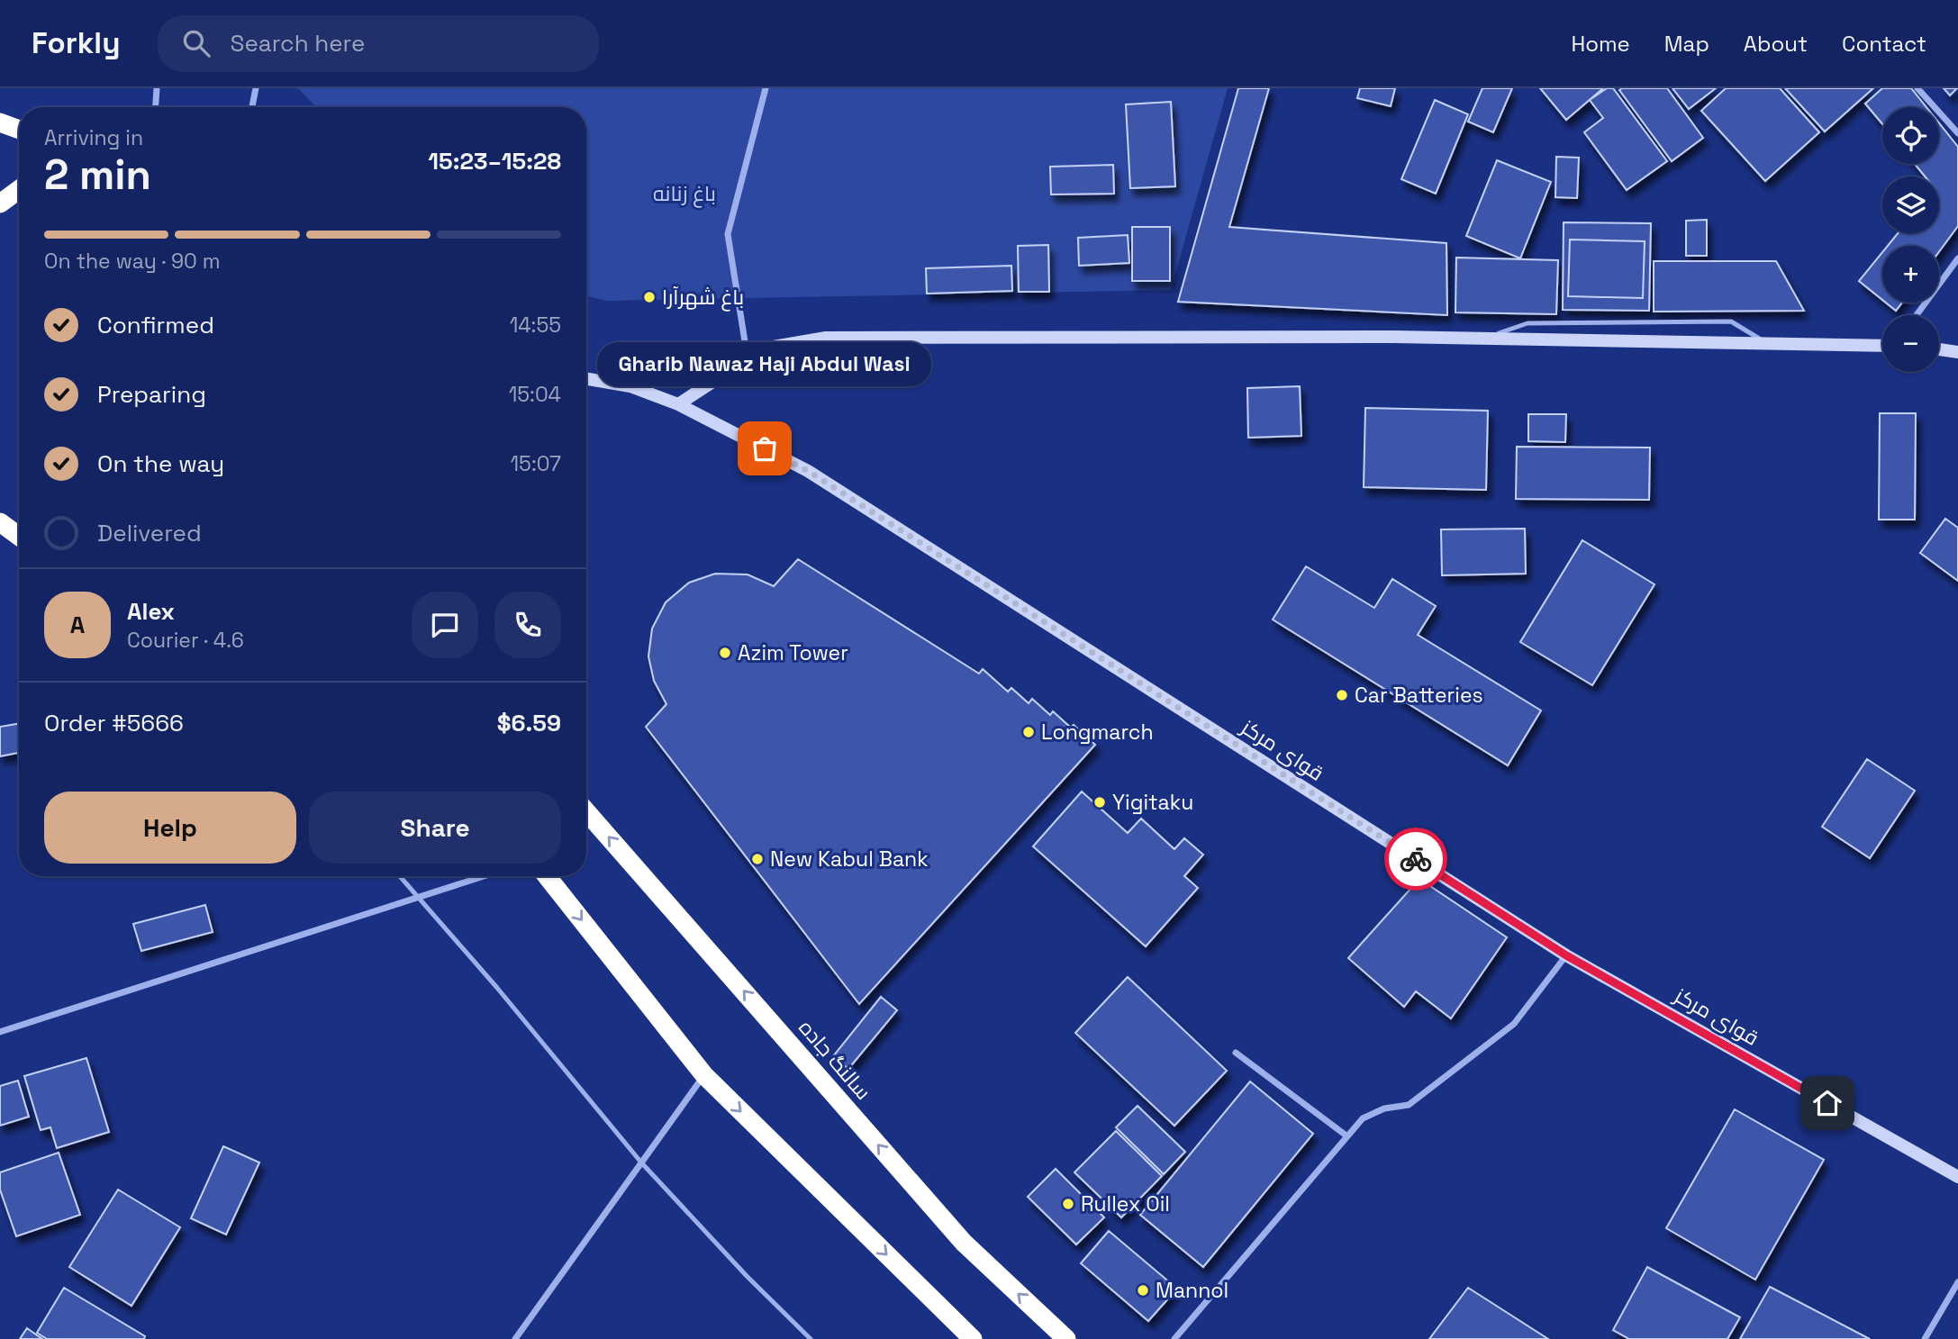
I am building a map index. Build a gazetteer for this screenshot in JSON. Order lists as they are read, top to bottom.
{
  "streets": {
    "highway": ["سالنگ جاده"],
    "main road": ["قوای مرکز"]
  },
  "parks": ["باغ زنانه"],
  "places": [
    "باغ شهرآرا",
    "Gharib Nawaz Haji Abdul Wasi",
    "Azim Tower",
    "Car Batteries",
    "Longmarch",
    "Yigitaku",
    "New Kabul Bank",
    "Rullex Oil",
    "Mannol"
  ],
  "page": {
    "header": "Forkly",
    "search": "Search here",
    "nav": [
      "Home",
      "Map",
      "About",
      "Contact"
    ],
    "map_buttons": ["+", "−"],
    "heading": ["2 min", "Arriving in", "15:23–15:28"],
    "panel": [
      "Alex",
      "Courier · 4.6",
      "Order #5666",
      "$6.59"
    ],
    "bar": "On the way · 90 m",
    "list": [
      ["Confirmed", "14:55"],
      ["Preparing", "15:04"],
      ["On the way", "15:07"],
      "Delivered"
    ],
    "bubble": "Gharib Nawaz Haji Abdul Wasi",
    "round": "A",
    "buttons": ["Help", "Share"]
  }
}
